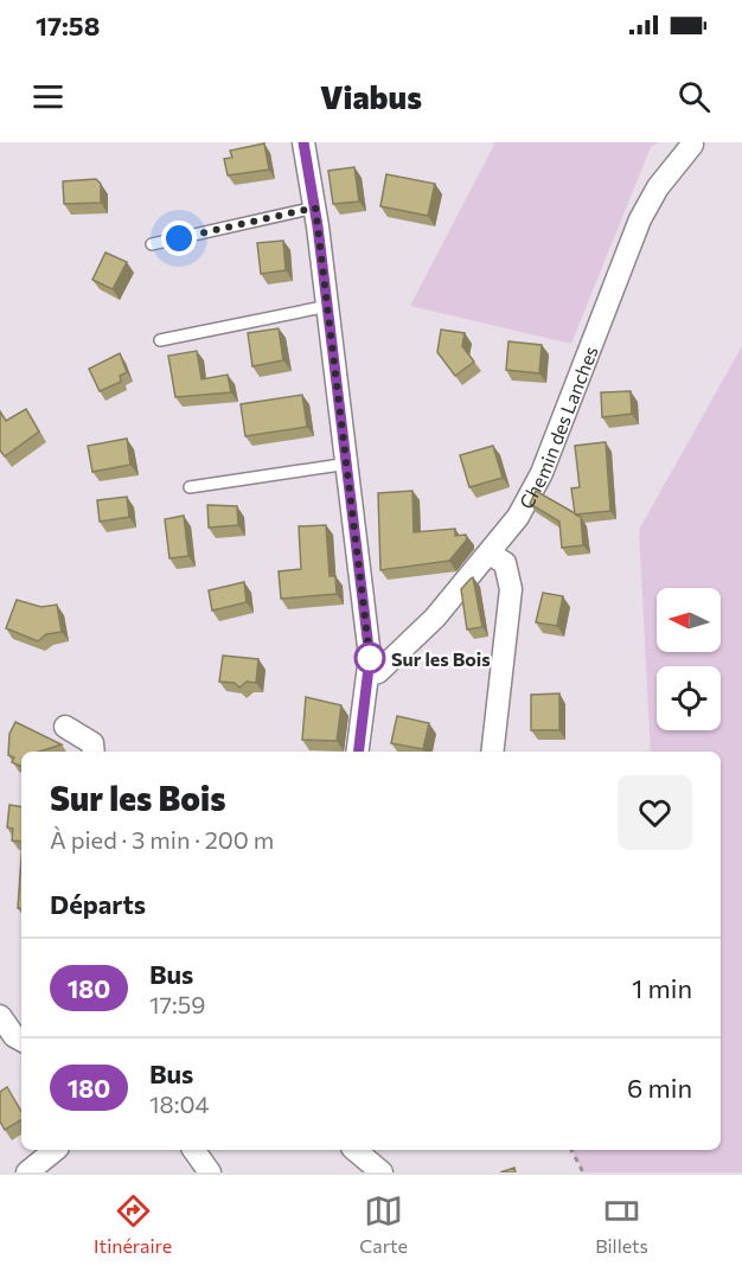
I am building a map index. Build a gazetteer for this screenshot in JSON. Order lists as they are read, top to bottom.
{
  "streets": {
    "street": ["Chemin des Lanches"]
  },
  "places": ["Sur les Bois"],
  "lines": ["bus line 180"],
  "north": "left",
  "page": {
    "status": "17:58",
    "header": "Viabus",
    "heading": [
      ["Sur les Bois", "À pied · 3 min · 200 m"],
      "Départs"
    ],
    "list": [
      {
        "mark": "180",
        "name": "Bus",
        "note": "17:59",
        "value": "1 min"
      },
      {
        "mark": "180",
        "name": "Bus",
        "note": "18:04",
        "value": "6 min"
      }
    ],
    "tabs": ["Itinéraire", "Carte", "Billets"]
  }
}
